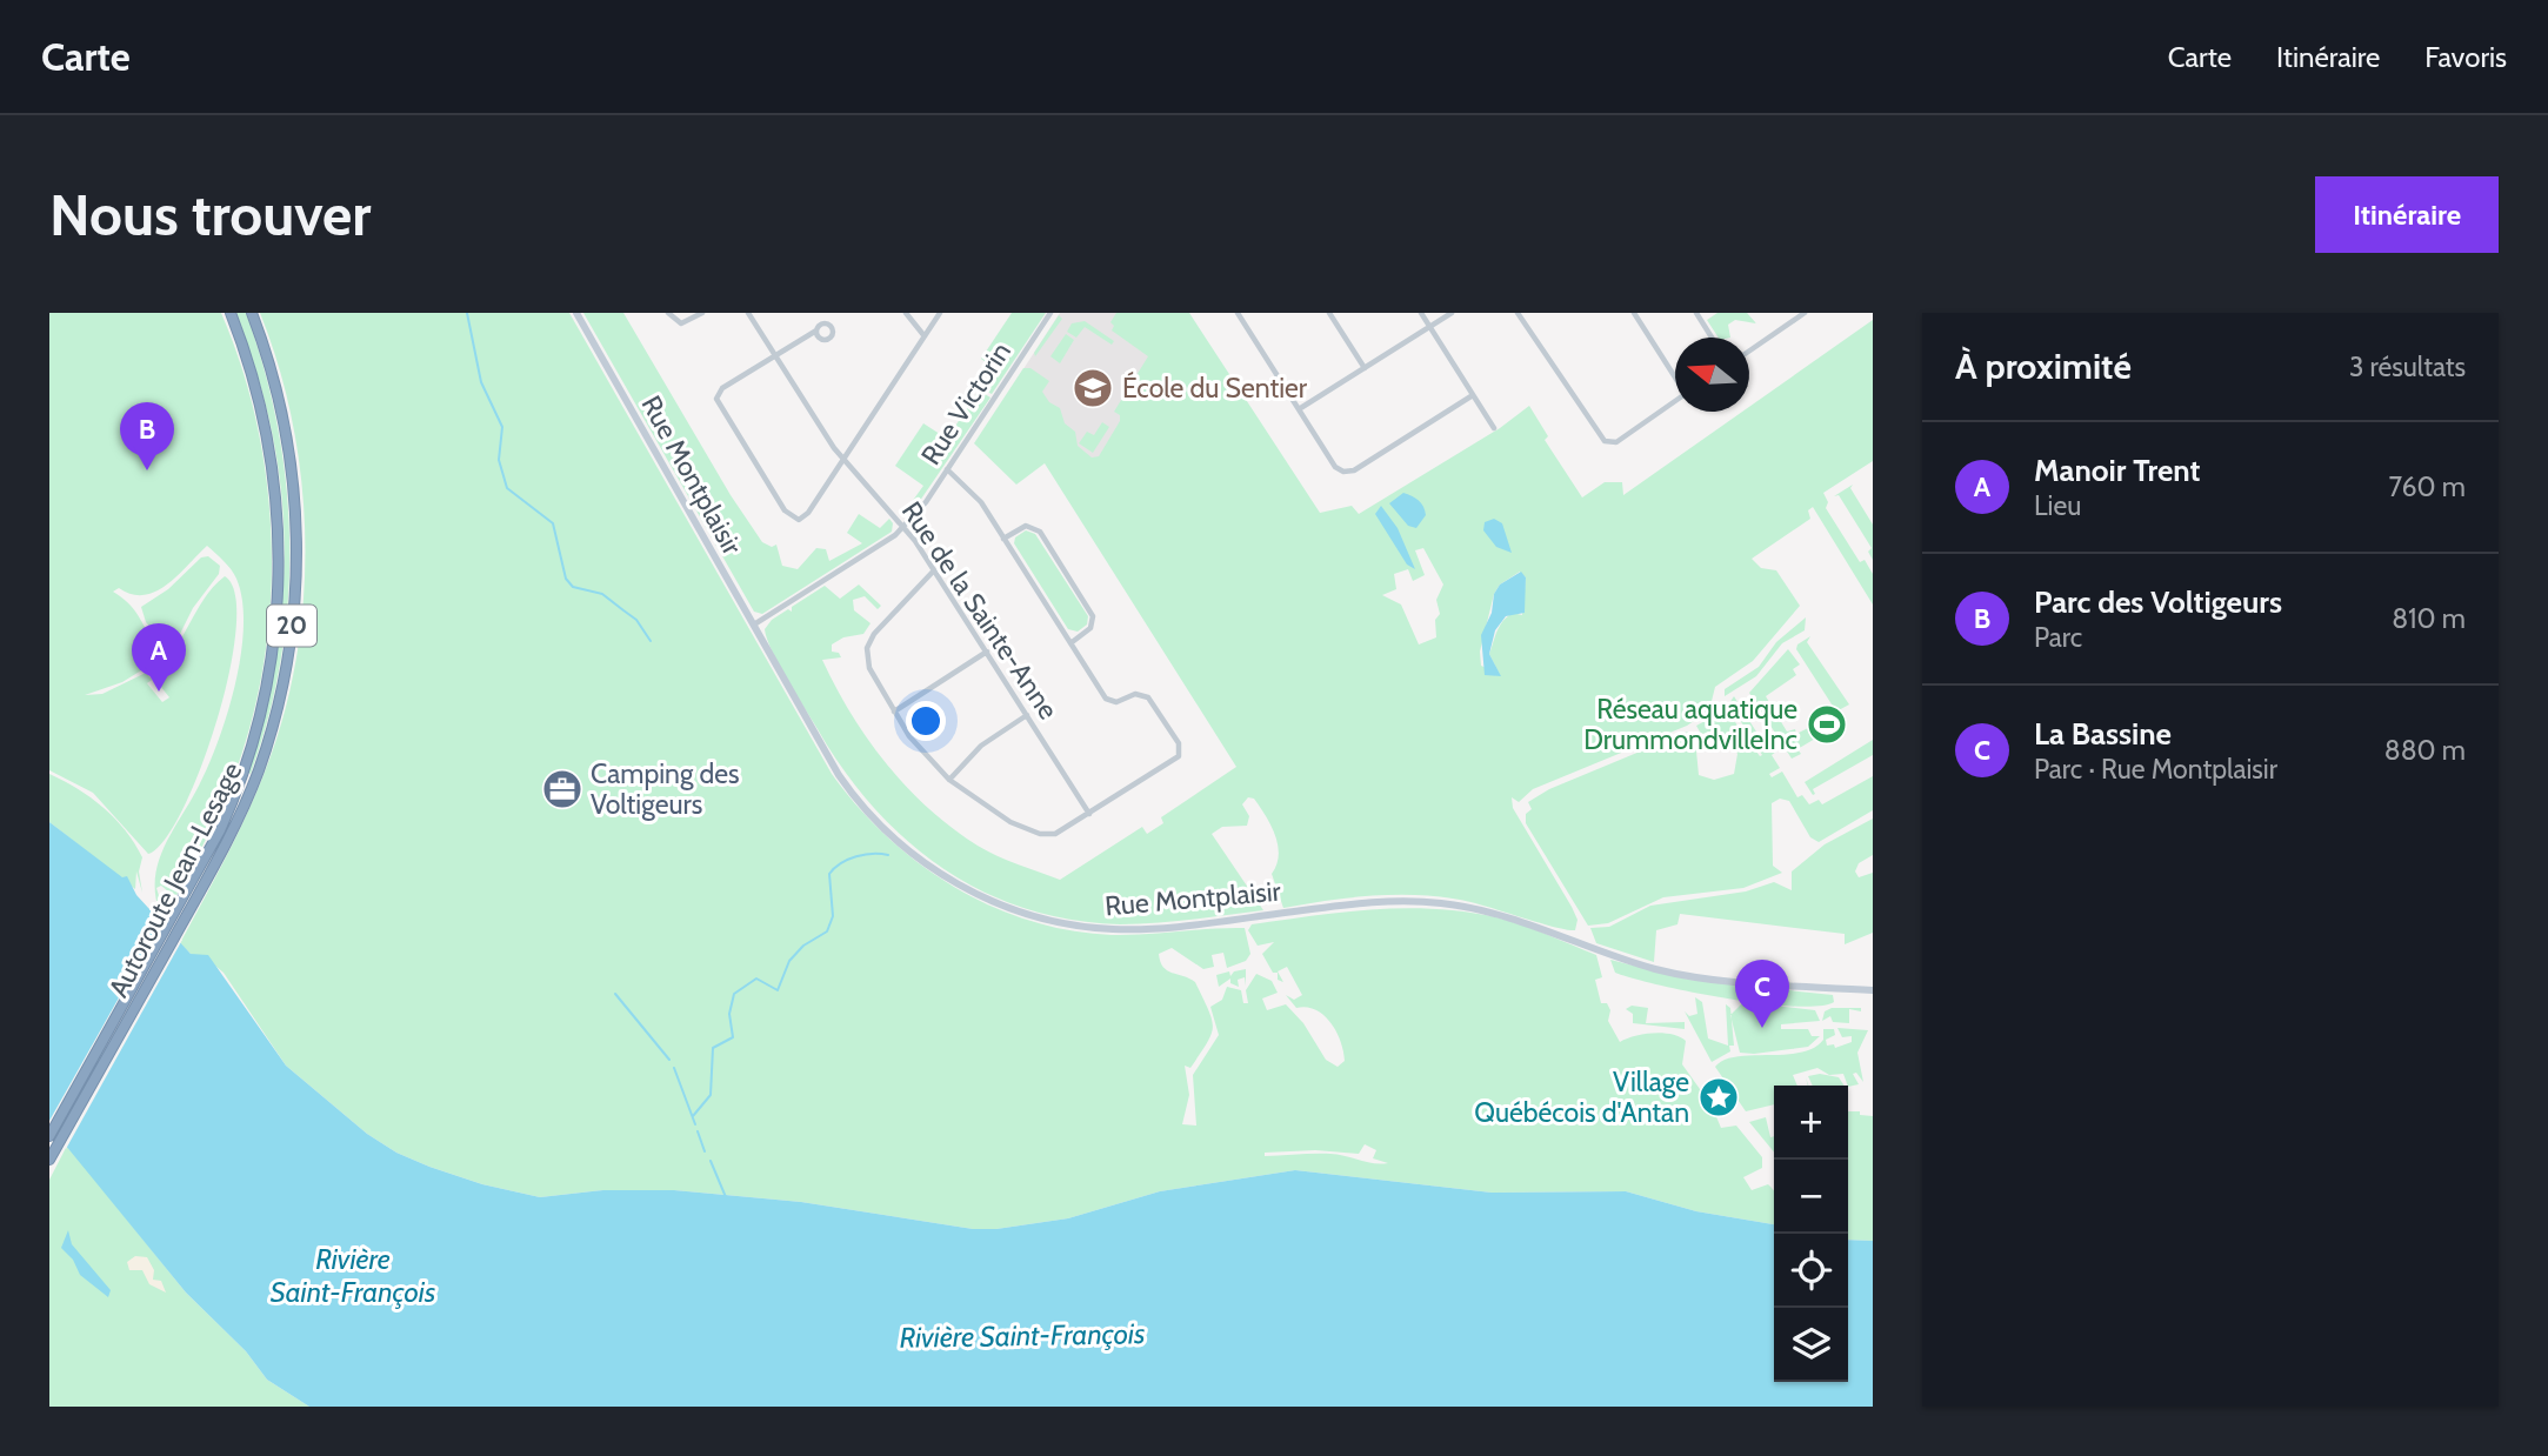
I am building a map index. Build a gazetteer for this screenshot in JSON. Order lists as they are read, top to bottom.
{
  "streets": {
    "highway": ["20", "Autoroute Jean-Lesage"],
    "street": ["Rue Victorin", "Rue Montplaisir", "Rue de la Sainte-Anne"]
  },
  "crossings": [
    ["Rue Victorin", "Rue Montplaisir"],
    ["Rue Victorin", "Rue de la Sainte-Anne"]
  ],
  "water": ["Rivière Saint-François"],
  "places": {
    "school or university": ["École du Sentier"],
    "sports": ["Réseau aquatique DrummondvilleInc"],
    "office": ["Camping des Voltigeurs"],
    "place": ["Village Québécois d'Antan"]
  },
  "north": "left",
  "page": {
    "header": "Carte",
    "nav": ["Carte", "Itinéraire", "Favoris"],
    "buttons": "Itinéraire",
    "title": "Nous trouver",
    "heading": ["À proximité", "3 résultats"],
    "pins": ["B", "A", "C"],
    "list": [
      {
        "mark": "A",
        "name": "Manoir Trent",
        "note": "Lieu",
        "value": "760 m"
      },
      {
        "mark": "B",
        "name": "Parc des Voltigeurs",
        "note": "Parc",
        "value": "810 m"
      },
      {
        "mark": "C",
        "name": "La Bassine",
        "note": "Parc · Rue Montplaisir",
        "value": "880 m"
      }
    ],
    "map_buttons": ["+", "−"]
  }
}
